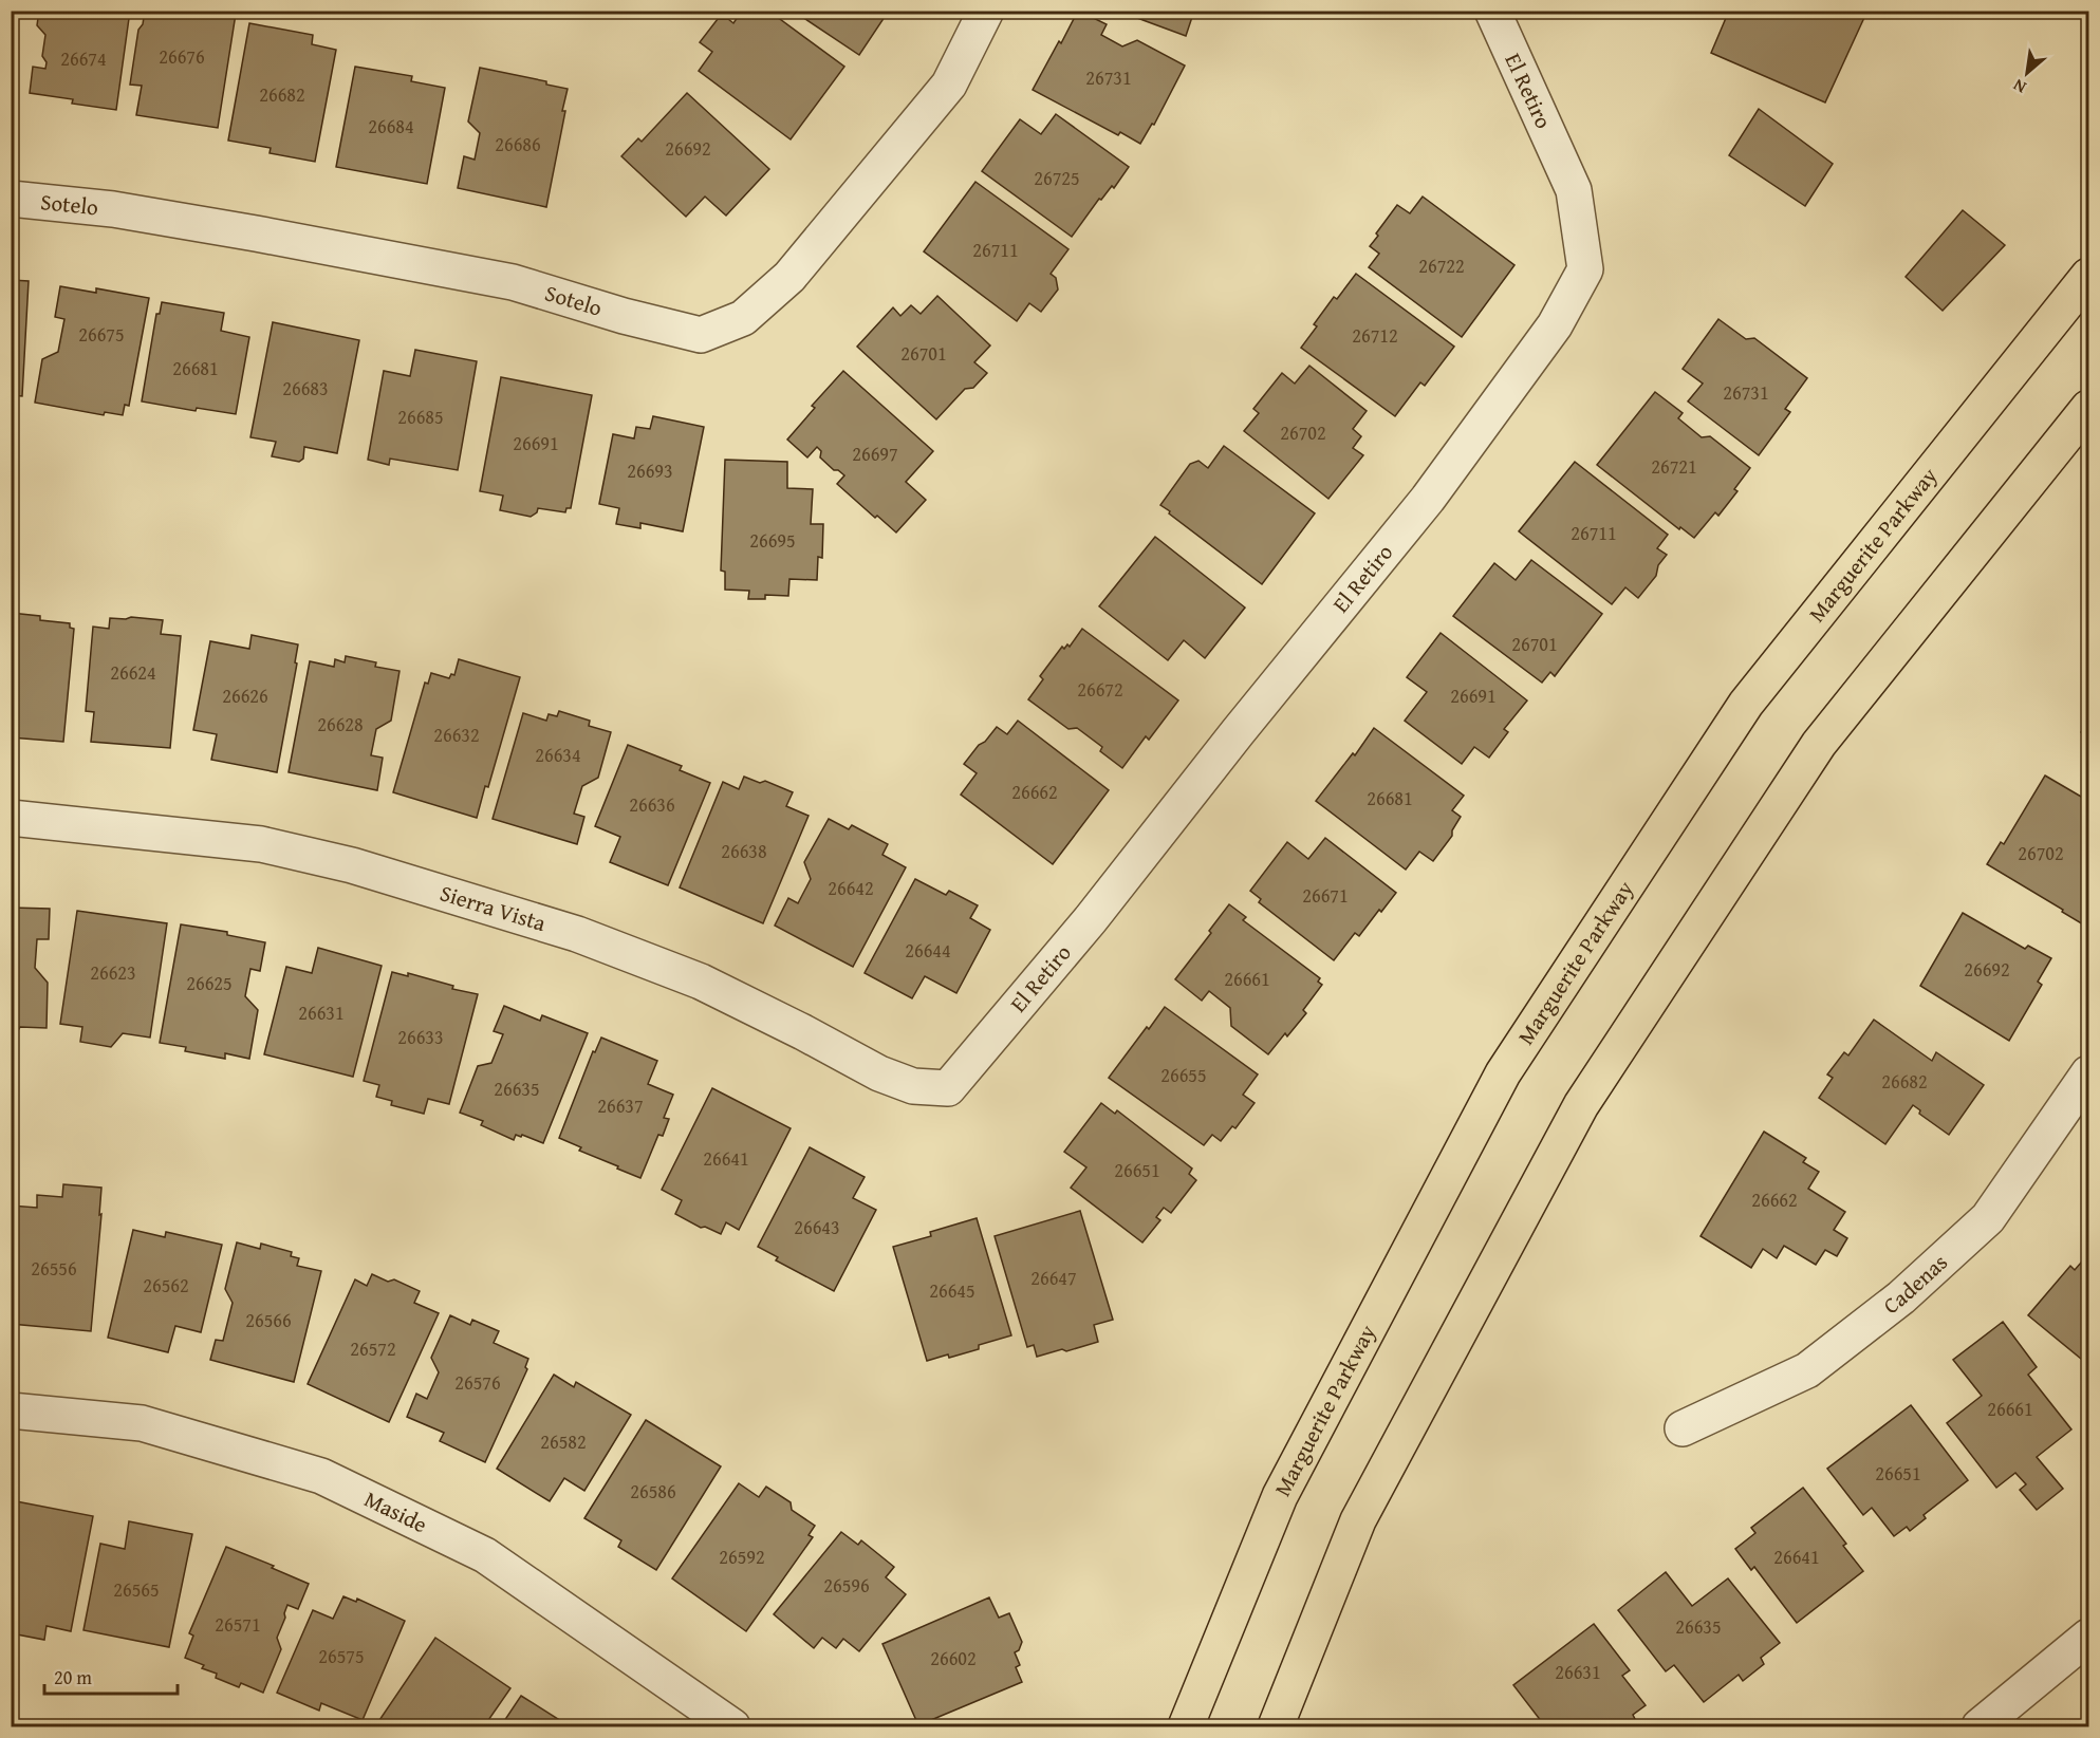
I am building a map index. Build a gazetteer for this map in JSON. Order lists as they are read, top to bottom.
{
  "streets": {
    "main road": ["Marguerite Parkway"],
    "street": [
      "El Retiro",
      "Sotelo",
      "Sierra Vista",
      "Cadenas",
      "Maside"
    ]
  },
  "crossings": [
    ["El Retiro", "Sierra Vista"]
  ],
  "house_numbers": [
    "26676",
    "26674",
    "26731",
    "26682",
    "26684",
    "26686",
    "26692",
    "26725",
    "26711",
    "26722",
    "26675",
    "26712",
    "26701",
    "26681",
    "26683",
    "26731",
    "26685",
    "26702",
    "26691",
    "26697",
    "26721",
    "26693",
    "26711",
    "26695",
    "26701",
    "26624",
    "26672",
    "26626",
    "26691",
    "26628",
    "26632",
    "26634",
    "26662",
    "26681",
    "26636",
    "26638",
    "26702",
    "26642",
    "26671",
    "26644",
    "26692",
    "26623",
    "26661",
    "26625",
    "26631",
    "26633",
    "26655",
    "26682",
    "26635",
    "26637",
    "26641",
    "26651",
    "26662",
    "26643",
    "26556",
    "26647",
    "26562",
    "26645",
    "26566",
    "26572",
    "26576",
    "26661",
    "26582",
    "26651",
    "26586",
    "26592",
    "26641",
    "26596",
    "26565",
    "26571",
    "26635",
    "26575",
    "26602",
    "26631"
  ],
  "scale_bar": "20 m",
  "north": "bottom left"
}
